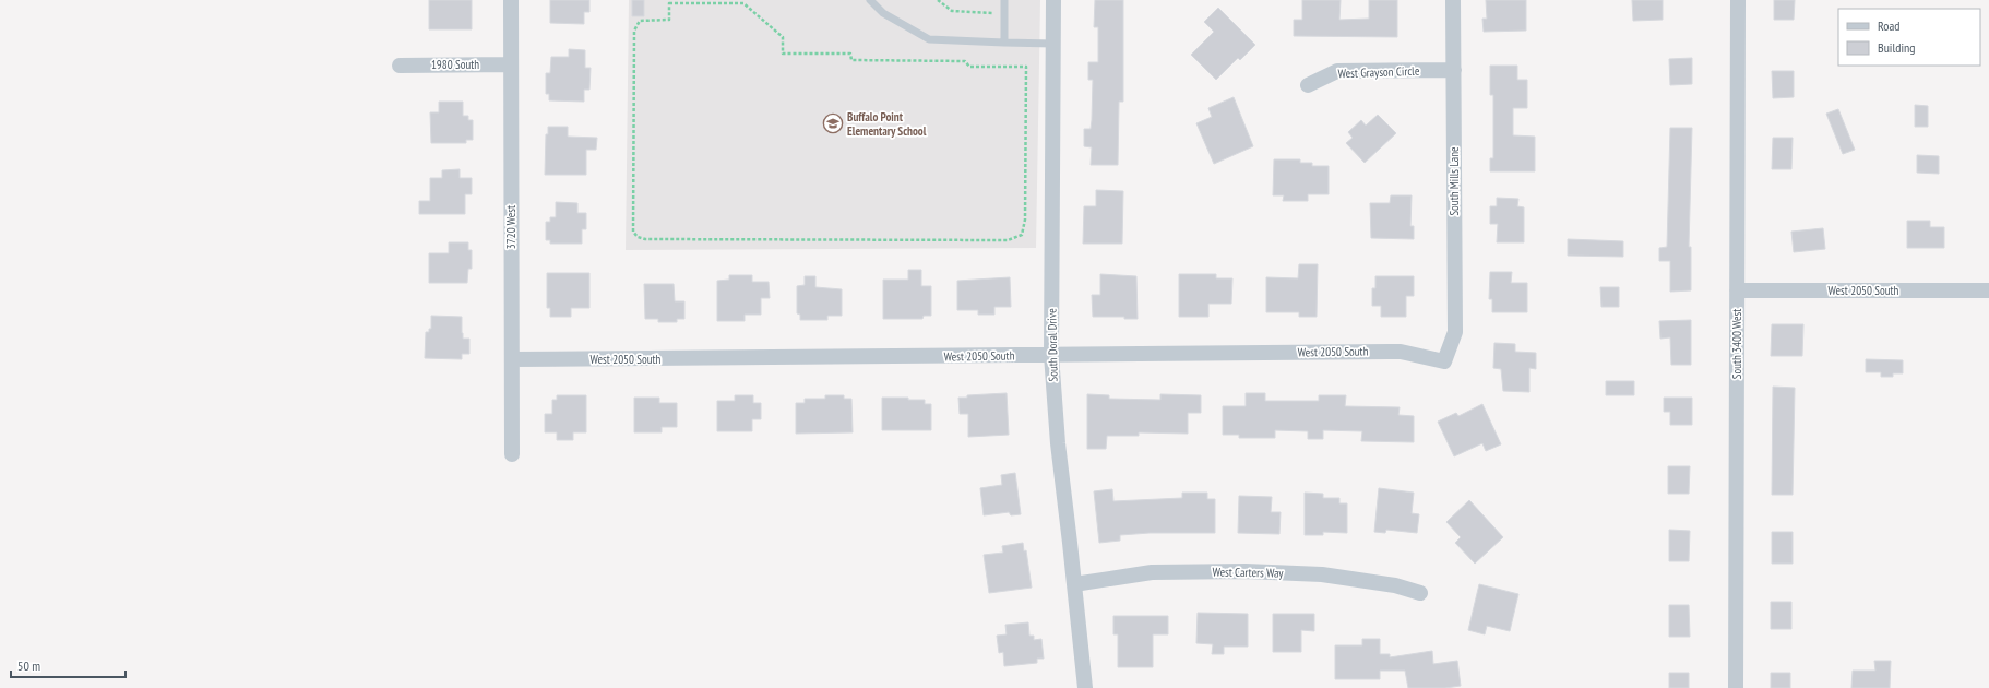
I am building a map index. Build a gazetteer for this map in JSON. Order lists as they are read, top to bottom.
{
  "streets": {
    "street": [
      "1980 South",
      "West Grayson Circle",
      "South Mills Lane",
      "3720 West",
      "West 2050 South",
      "South 3400 West",
      "South Doral Drive",
      "West Carters Way"
    ]
  },
  "crossings": [
    ["1980 South", "3720 West"],
    ["West Grayson Circle", "South Mills Lane"],
    ["South Mills Lane", "West 2050 South"],
    ["3720 West", "West 2050 South"],
    ["West 2050 South", "South 3400 West"],
    ["West 2050 South", "South Doral Drive"],
    ["South Doral Drive", "West Carters Way"]
  ],
  "places": {
    "school or university": ["Buffalo Point Elementary School"]
  },
  "legend": ["Road", "Building"],
  "scale_bar": "50 m"
}
